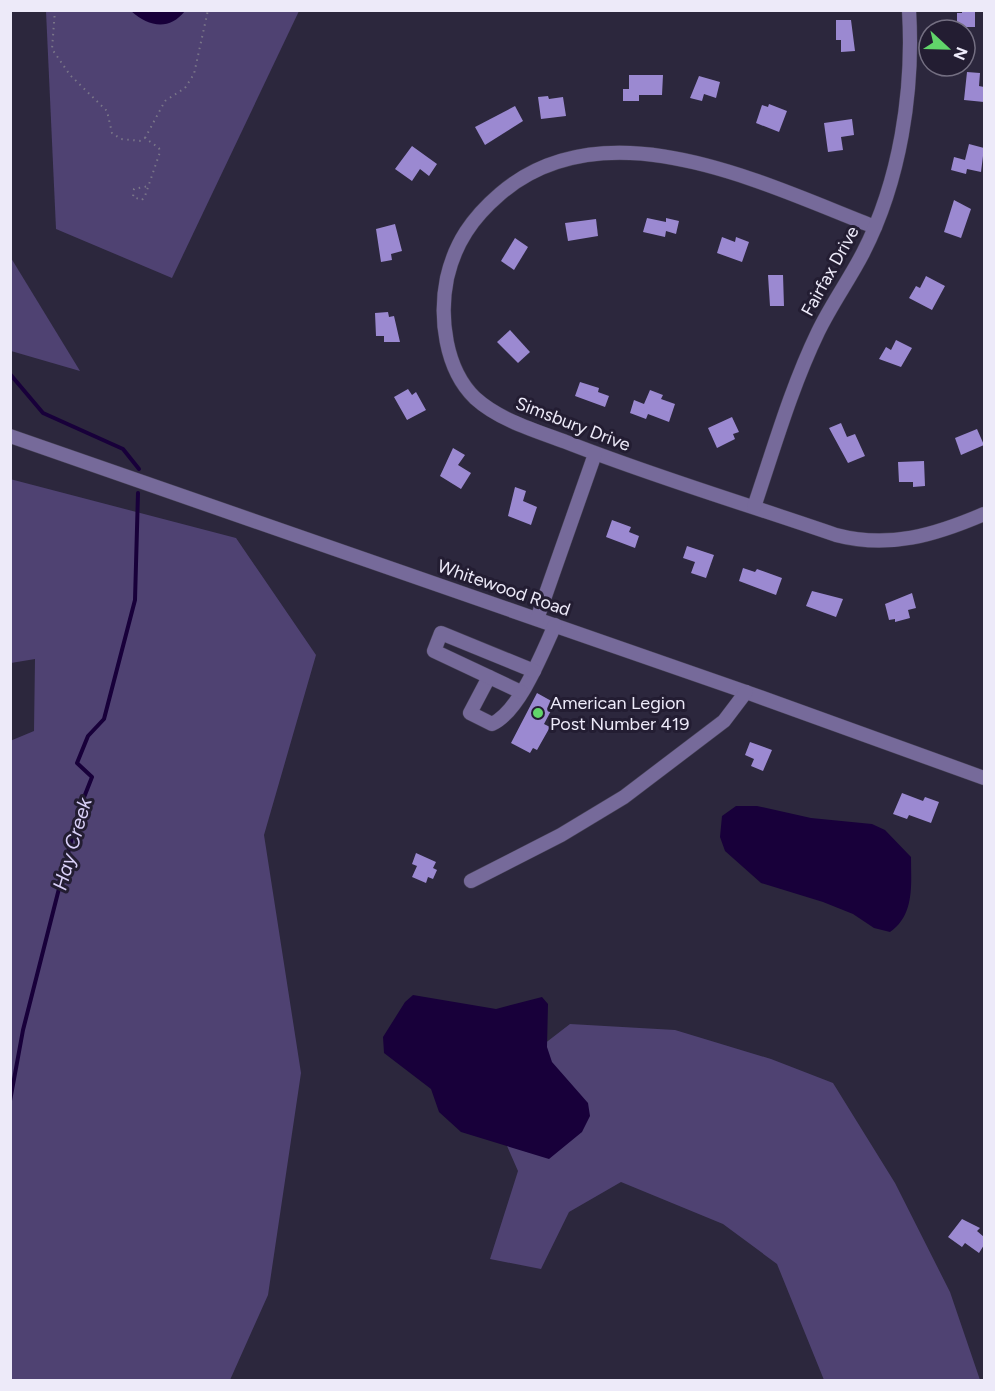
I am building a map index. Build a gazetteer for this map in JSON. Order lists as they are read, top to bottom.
{
  "streets": {
    "street": ["Fairfax Drive", "Simsbury Drive", "Whitewood Road"]
  },
  "crossings": [
    ["Fairfax Drive", "Simsbury Drive"]
  ],
  "water": ["Hay Creek"],
  "places": ["American Legion Post Number 419"],
  "north": "right"
}
